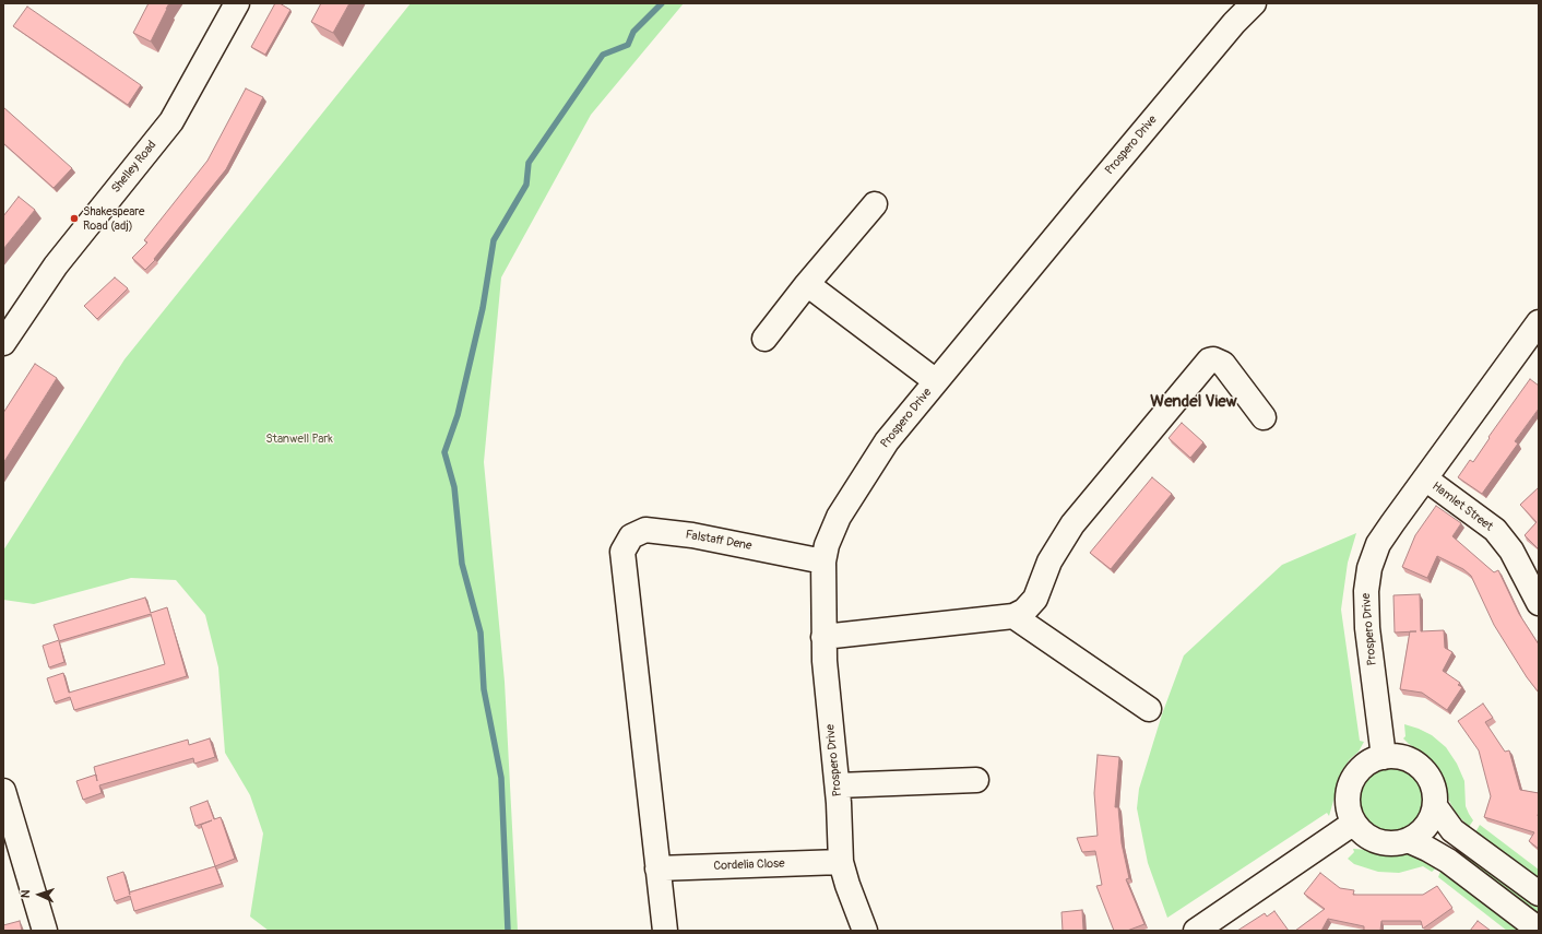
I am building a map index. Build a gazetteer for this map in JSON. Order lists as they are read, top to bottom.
{
  "streets": {
    "street": [
      "Prospero Drive",
      "Shelley Road",
      "Hamlet Street",
      "Falstaff Dene",
      "Cordelia Close"
    ]
  },
  "crossings": [
    ["Prospero Drive", "Hamlet Street"],
    ["Prospero Drive", "Falstaff Dene"],
    ["Prospero Drive", "Cordelia Close"],
    ["Falstaff Dene", "Cordelia Close"]
  ],
  "districts": ["Wendel View"],
  "parks": ["Stanwell Park"],
  "places": ["Shakespeare Road (adj)"],
  "north": "left"
}
